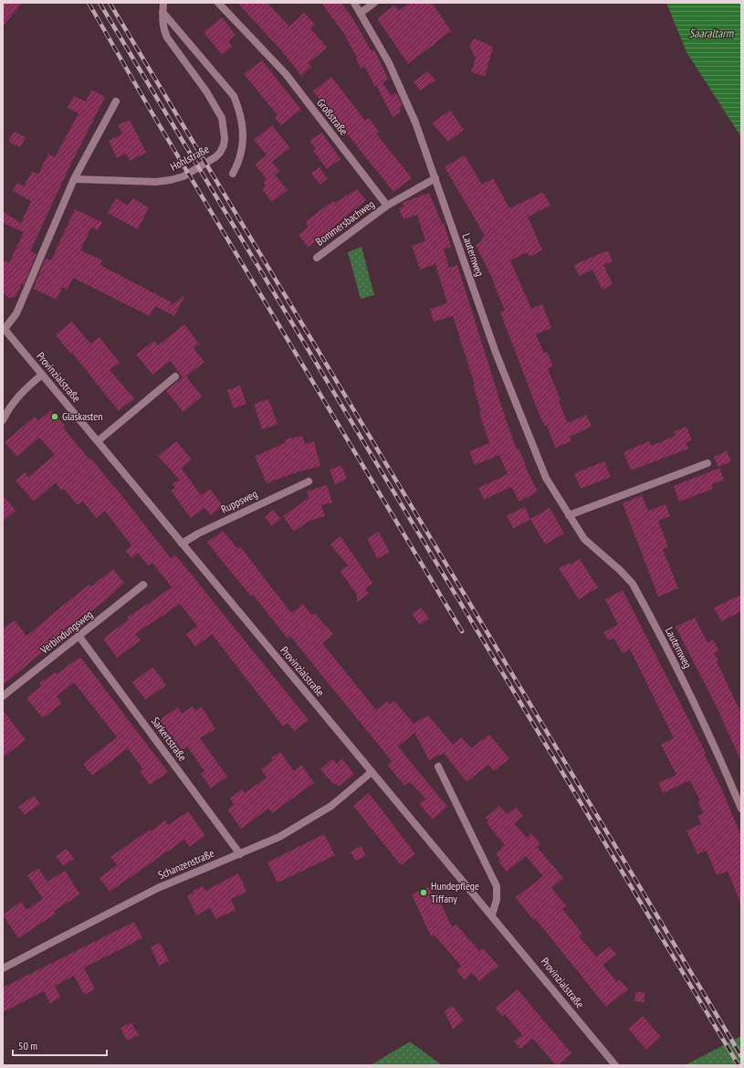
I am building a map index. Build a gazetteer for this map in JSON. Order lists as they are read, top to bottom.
{
  "streets": {
    "street": [
      "Großstraße",
      "Hohlstraße",
      "Bommersbachweg",
      "Lauternweg",
      "Provinzialstraße",
      "Ruppsweg",
      "Verbindungsweg",
      "Sarkertstraße",
      "Schanzenstraße"
    ]
  },
  "crossings": [
    ["Großstraße", "Bommersbachweg"],
    ["Provinzialstraße", "Ruppsweg"],
    ["Provinzialstraße", "Schanzenstraße"],
    ["Verbindungsweg", "Sarkertstraße"],
    ["Sarkertstraße", "Schanzenstraße"]
  ],
  "water": ["Saaraltarm"],
  "places": ["Glaskasten", "Hundepflege Tiffany"],
  "scale_bar": "50 m"
}
